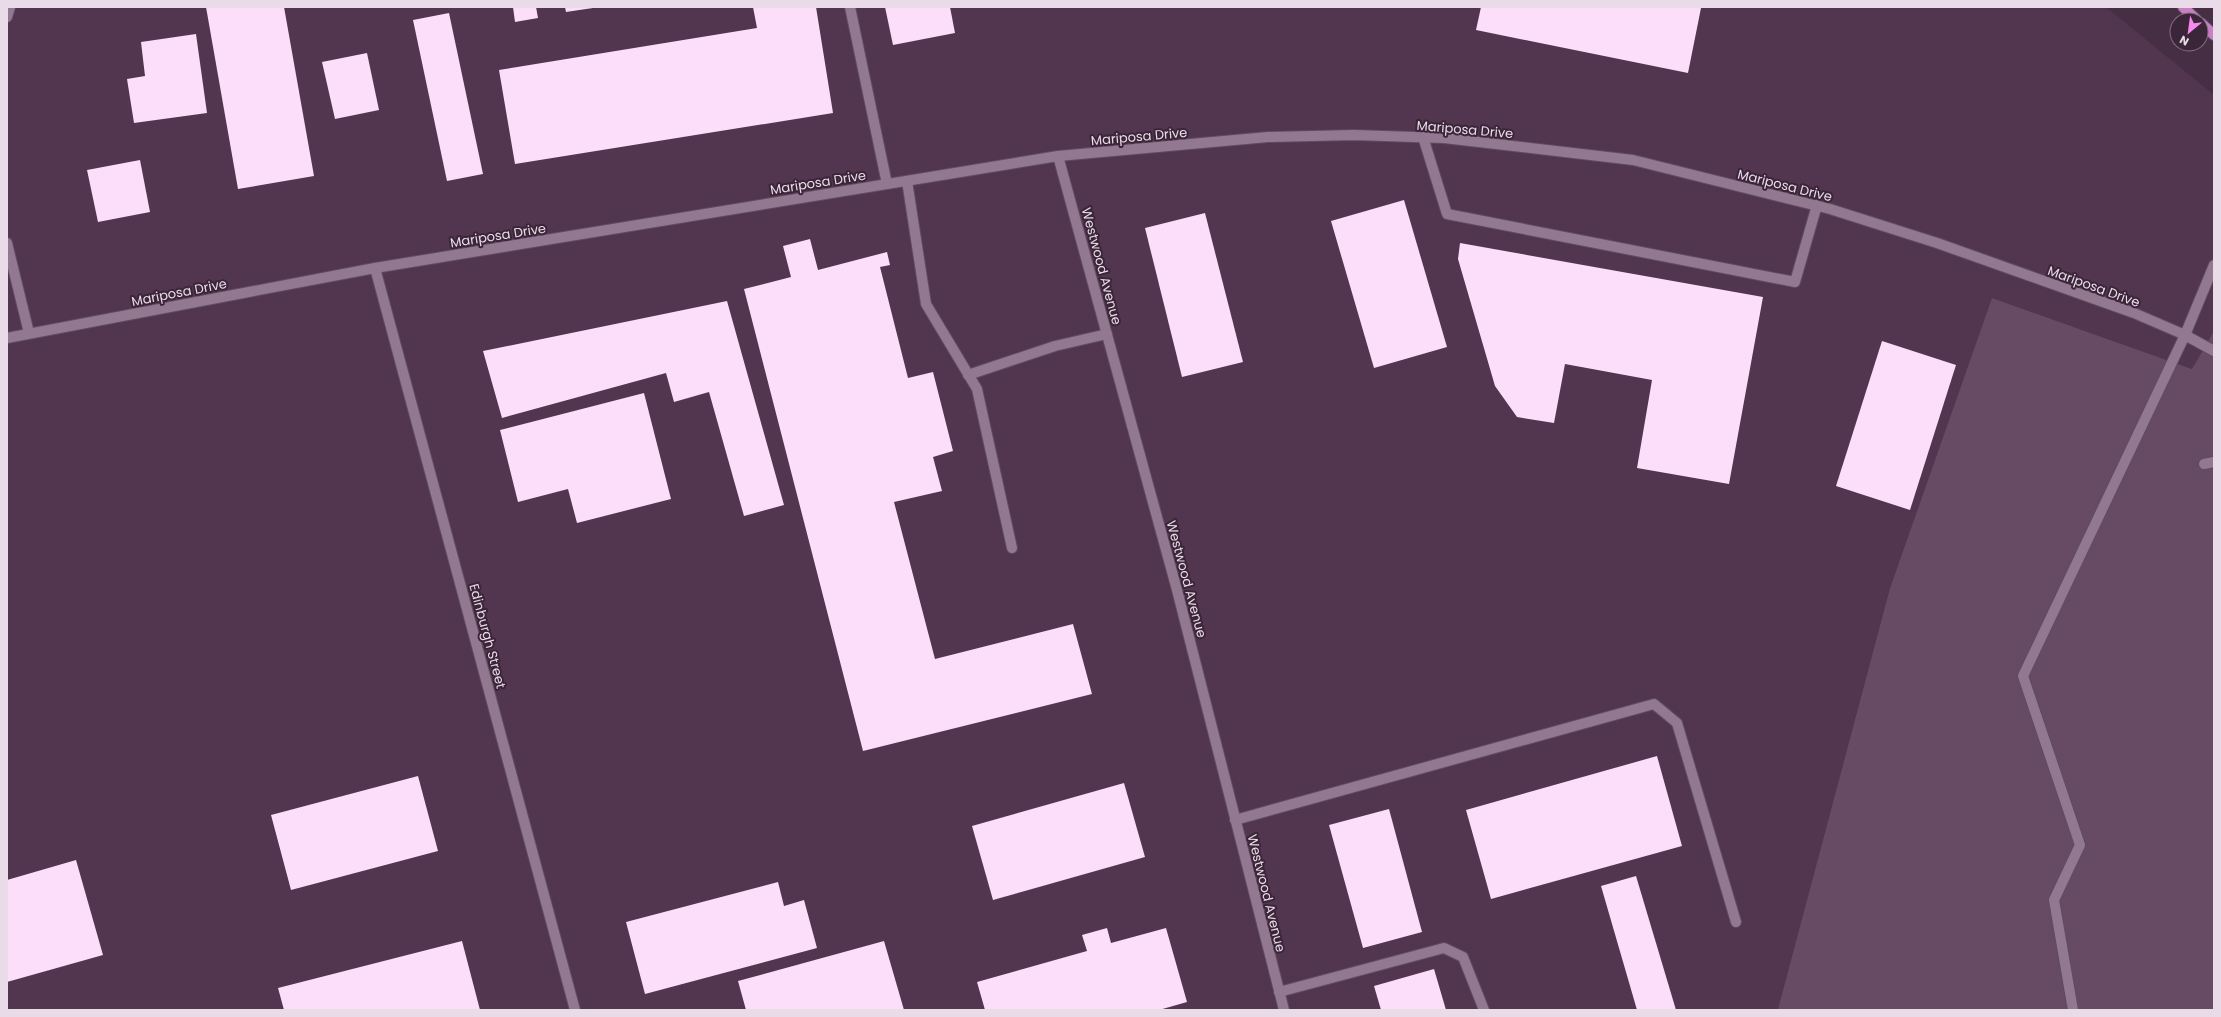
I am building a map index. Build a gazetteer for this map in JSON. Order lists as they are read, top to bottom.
{
  "streets": {
    "street": ["Mariposa Drive", "Westwood Avenue", "Edinburgh Street"]
  },
  "crossings": [
    ["Mariposa Drive", "Westwood Avenue"],
    ["Mariposa Drive", "Edinburgh Street"]
  ],
  "north": "bottom left"
}
